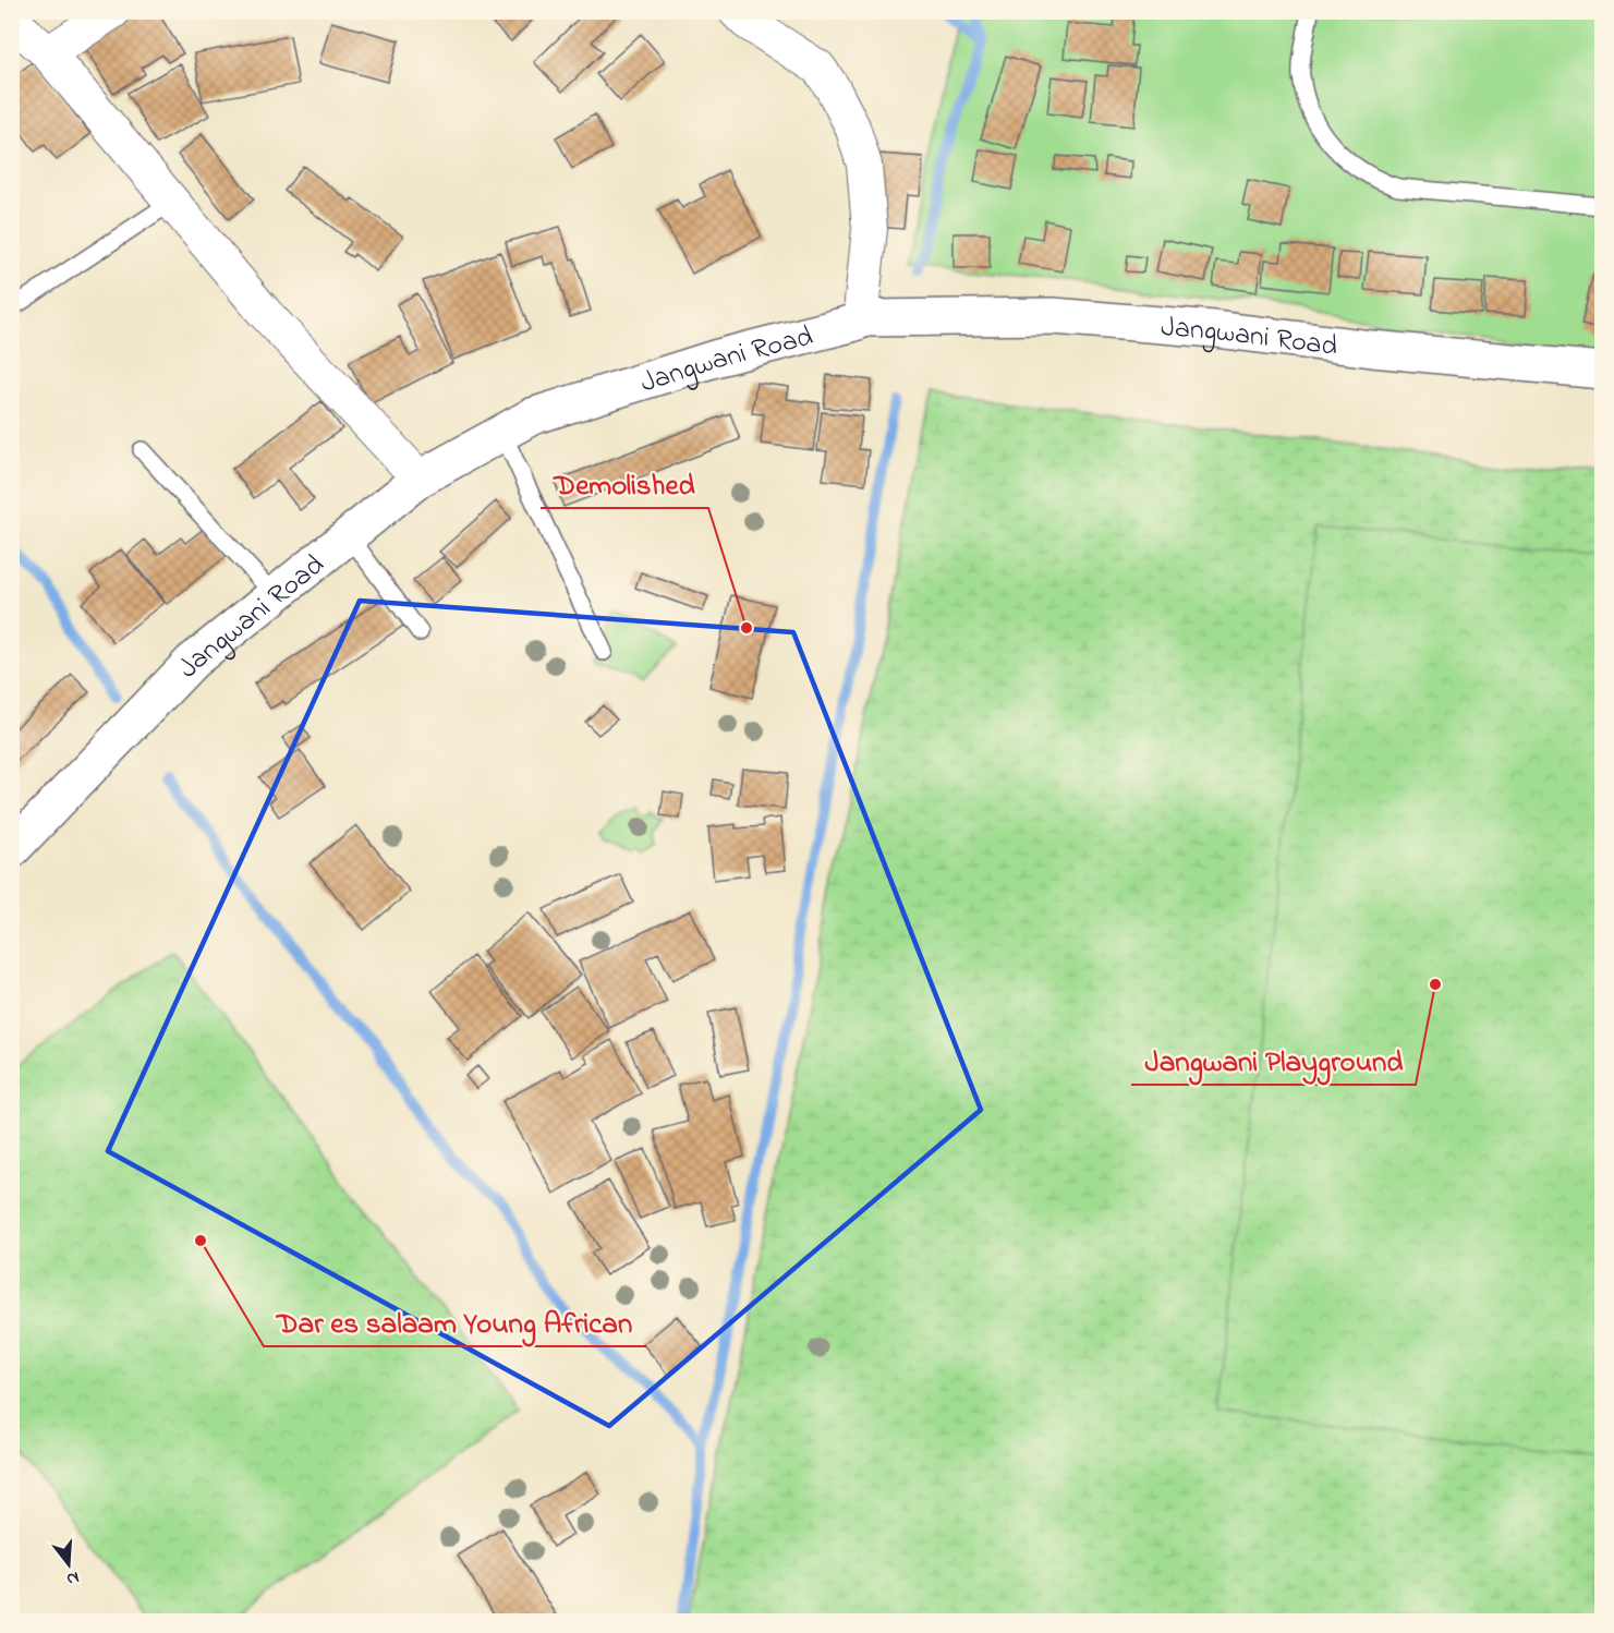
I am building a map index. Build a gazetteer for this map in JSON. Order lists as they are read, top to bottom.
{
  "streets": {
    "street": ["Jangwani Road"]
  },
  "places": ["Demolished", "Jangwani Playground", "Dar es salaam Young African"],
  "north": "bottom"
}
